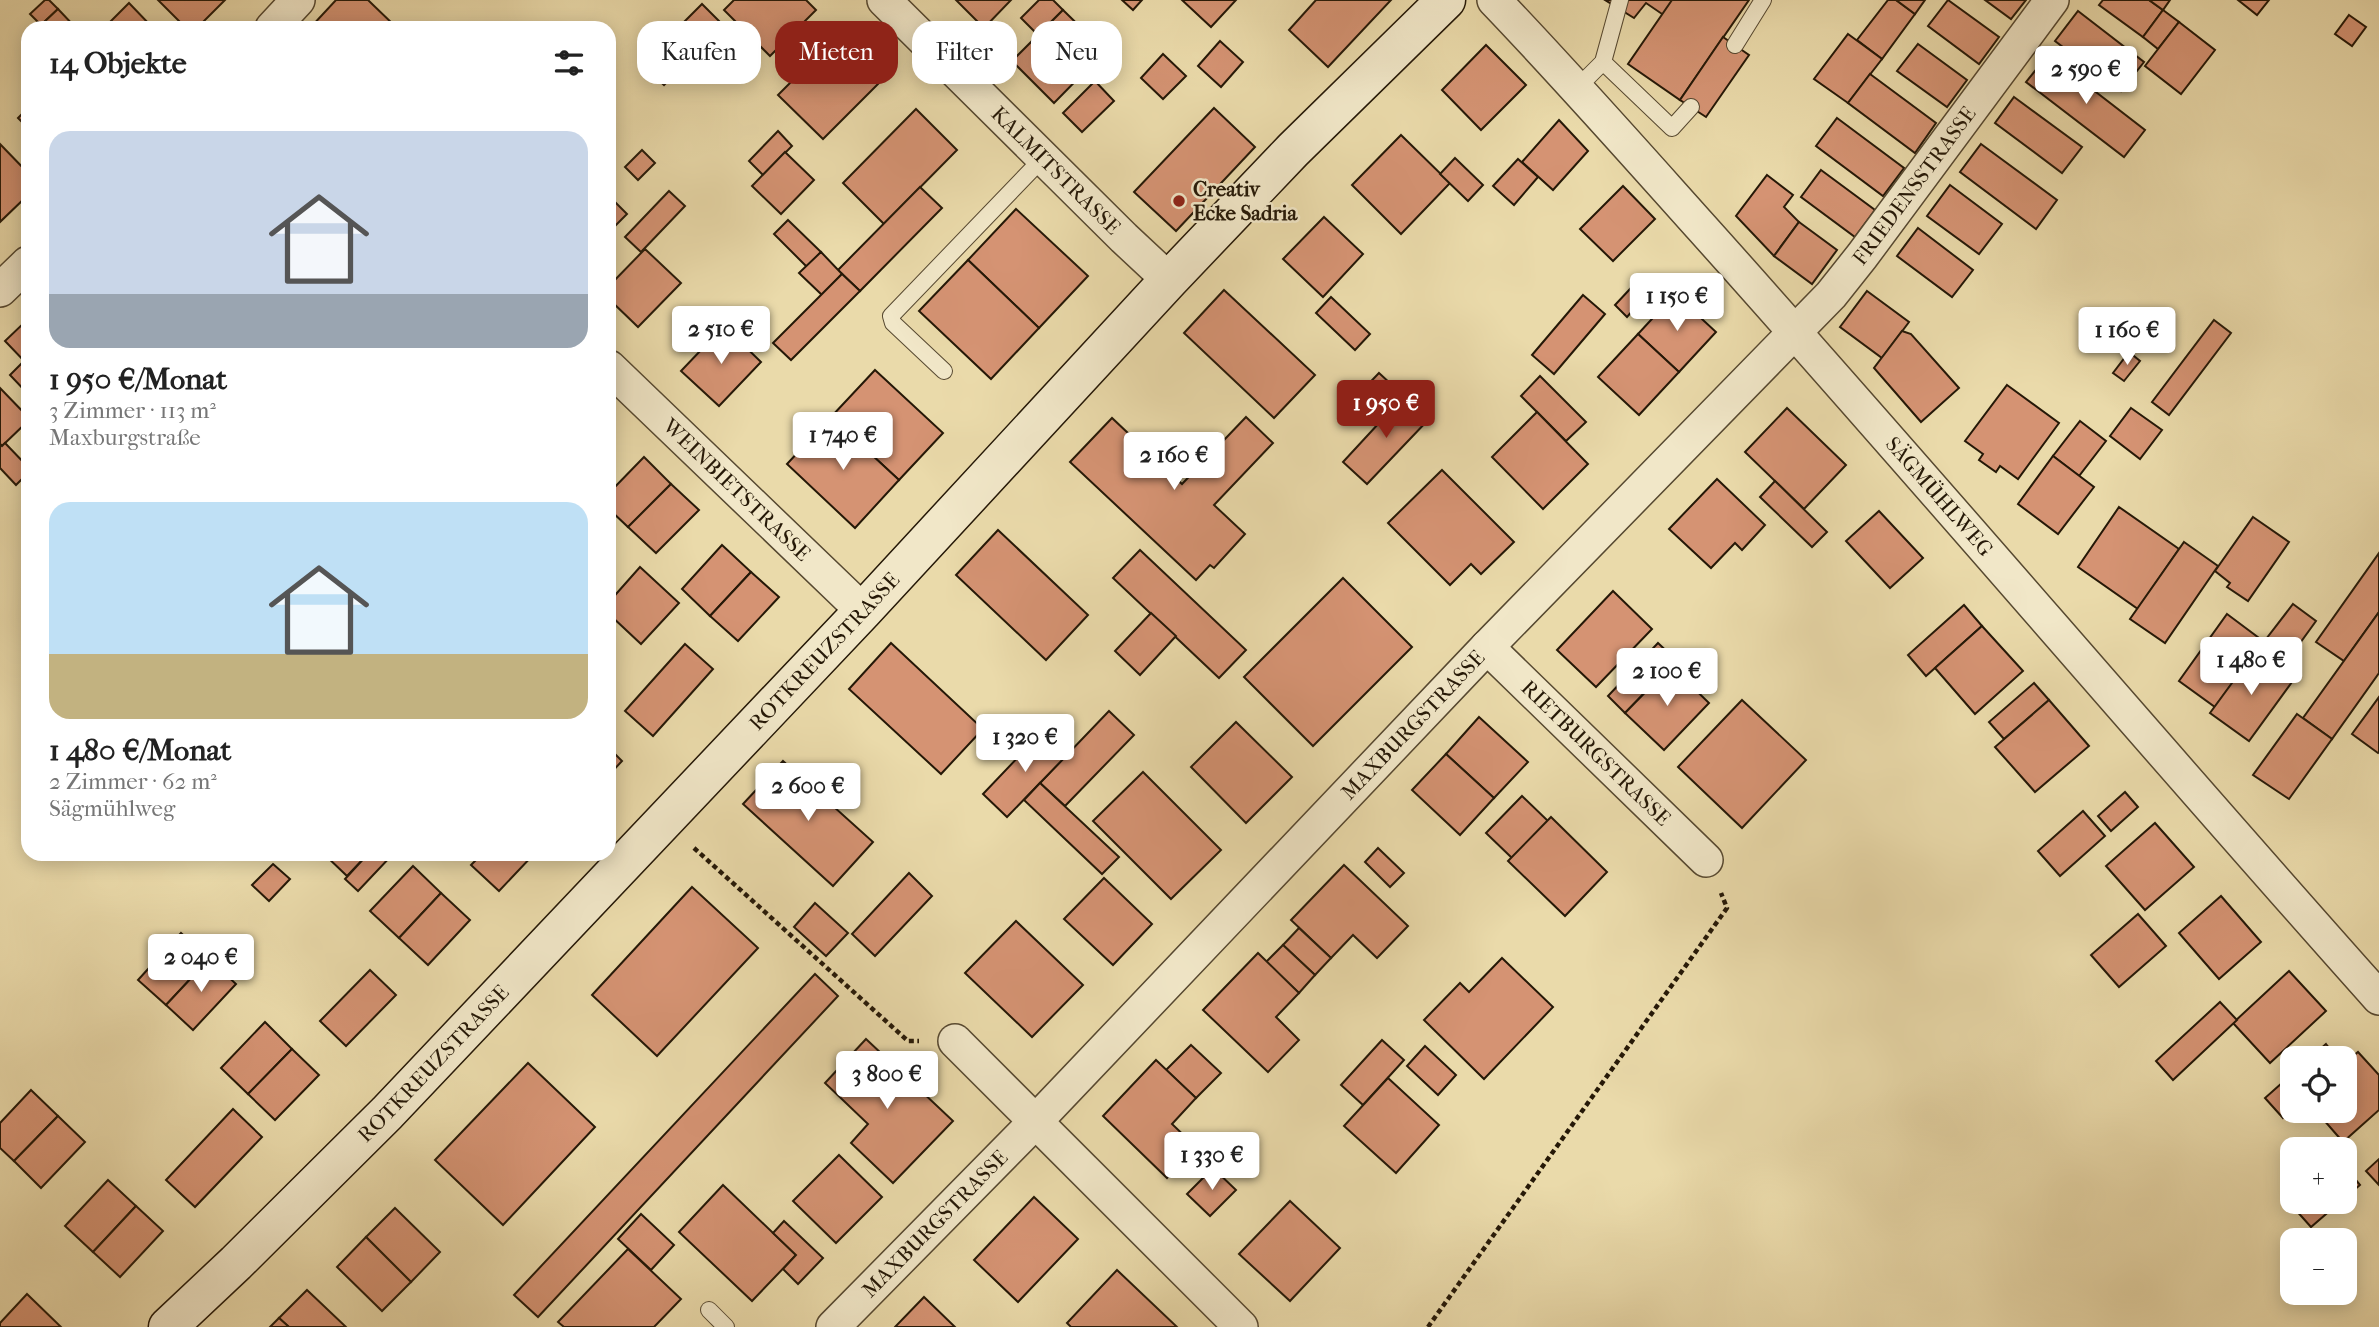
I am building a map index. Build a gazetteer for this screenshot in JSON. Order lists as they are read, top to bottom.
{
  "streets": {
    "main road": ["ROTKREUZSTRASSE"],
    "street": [
      "KALMITSTRASSE",
      "FRIEDENSSTRASSE",
      "WEINBIETSTRASSE",
      "SÄGMÜHLWEG",
      "MAXBURGSTRASSE",
      "RIETBURGSTRASSE"
    ]
  },
  "crossings": [
    ["KALMITSTRASSE", "ROTKREUZSTRASSE"],
    ["FRIEDENSSTRASSE", "SÄGMÜHLWEG"],
    ["FRIEDENSSTRASSE", "MAXBURGSTRASSE"],
    ["WEINBIETSTRASSE", "ROTKREUZSTRASSE"],
    ["SÄGMÜHLWEG", "MAXBURGSTRASSE"],
    ["MAXBURGSTRASSE", "RIETBURGSTRASSE"]
  ],
  "places": ["Creativ Ecke Sadria"],
  "page": {
    "chip": [
      "Kaufen",
      "Mieten",
      "Filter",
      "Neu"
    ],
    "heading": "14 Objekte",
    "price": [
      "2 590 €",
      "1 150 €",
      "2 510 €",
      "1 160 €",
      "1 950 €",
      "1 740 €",
      "2 160 €",
      "1 480 €",
      "2 100 €",
      "1 320 €",
      "2 600 €",
      "2 040 €",
      "3 800 €",
      "1 330 €"
    ],
    "list": [
      {
        "name": "1 950 €/Monat",
        "note": "3 Zimmer · 113 m² · Maxburgstraße"
      },
      {
        "name": "1 480 €/Monat",
        "note": "2 Zimmer · 62 m² · Sägmühlweg"
      }
    ],
    "map_buttons": ["+", "−"]
  }
}
